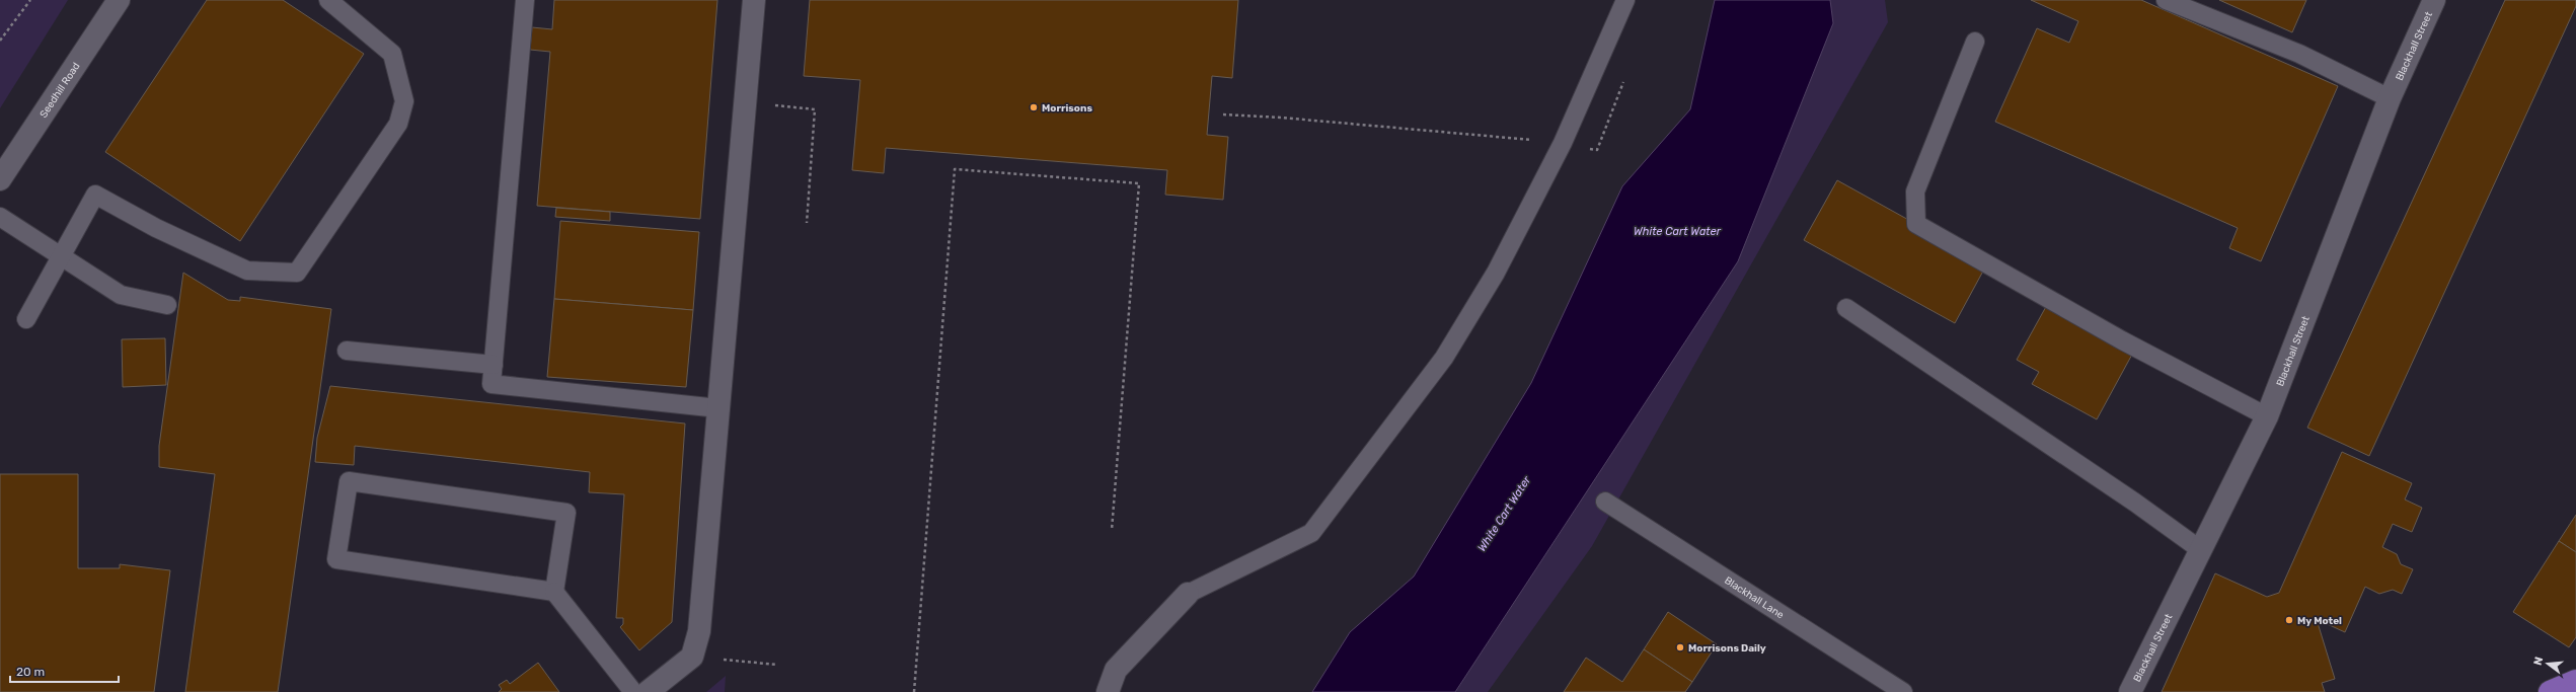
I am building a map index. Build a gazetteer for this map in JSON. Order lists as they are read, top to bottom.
{
  "streets": {
    "street": ["Blackhall Street", "Seedhill Road"],
    "lane": ["Blackhall Lane"]
  },
  "water": ["White Cart Water"],
  "places": ["Morrisons", "My Motel", "Morrisons Daily"],
  "scale_bar": "20 m",
  "north": "left"
}
